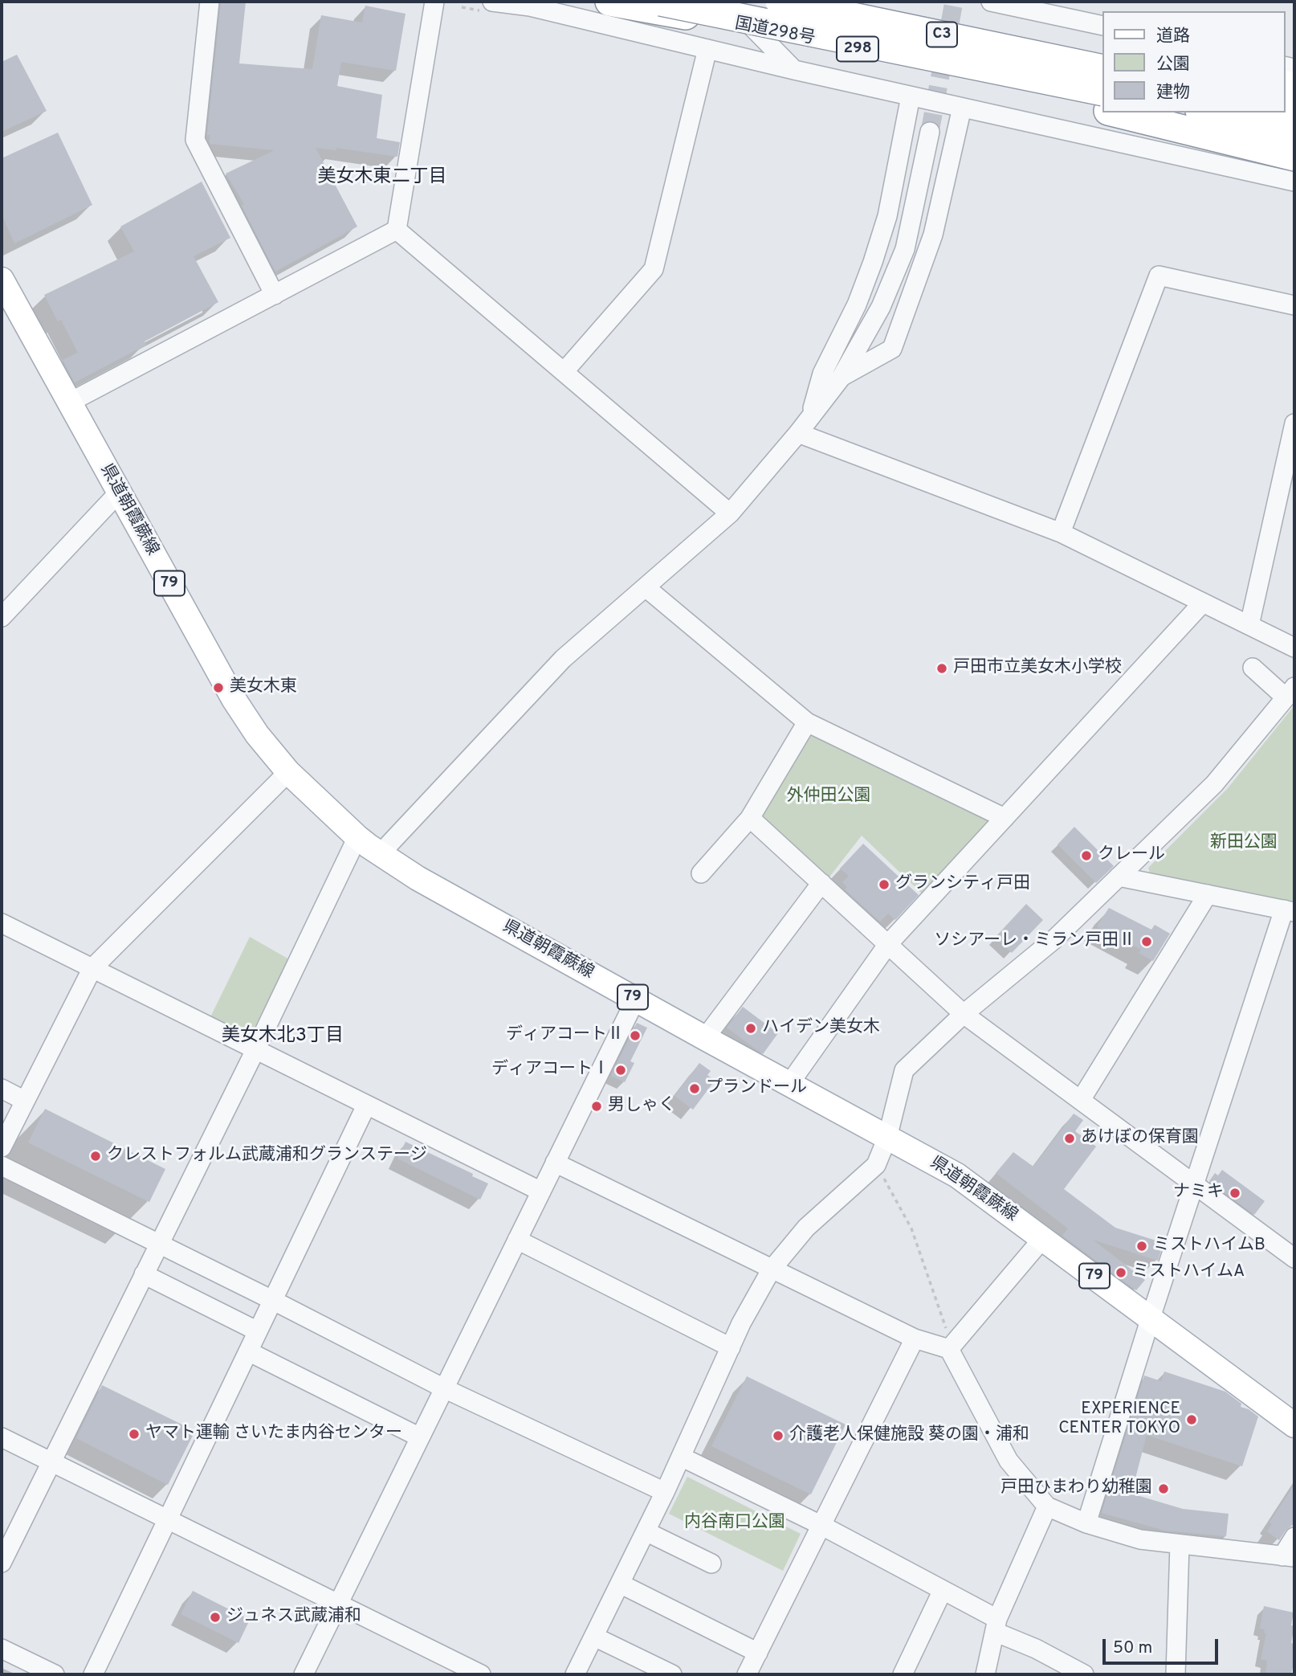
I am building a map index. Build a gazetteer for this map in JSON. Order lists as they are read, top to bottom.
{
  "streets": {
    "highway": ["国道298号", "C3", "298"],
    "main road": ["県道朝霞蕨線", "79"]
  },
  "districts": ["美女木東二丁目", "美女木北3丁目"],
  "parks": ["外仲田公園", "新田公園", "内谷南口公園"],
  "places": [
    "戸田市立美女木小学校",
    "美女木東",
    "クレール",
    "グランシティ戸田",
    "ソシアーレ・ミラン戸田Ⅱ",
    "ハイデン美女木",
    "ディアコートⅡ",
    "ディアコートⅠ",
    "プランドール",
    "男しゃく",
    "あけぼの保育園",
    "クレストフォルム武蔵浦和グランステージ",
    "ナミキ",
    "ミストハイムB",
    "ミストハイムA",
    "EXPERIENCE CENTER TOKYO",
    "ヤマト運輸 さいたま内谷センター",
    "介護老人保健施設 葵の園・浦和",
    "戸田ひまわり幼稚園",
    "ジュネス武蔵浦和"
  ],
  "legend": ["道路", "公園", "建物"],
  "scale_bar": "50 m"
}
